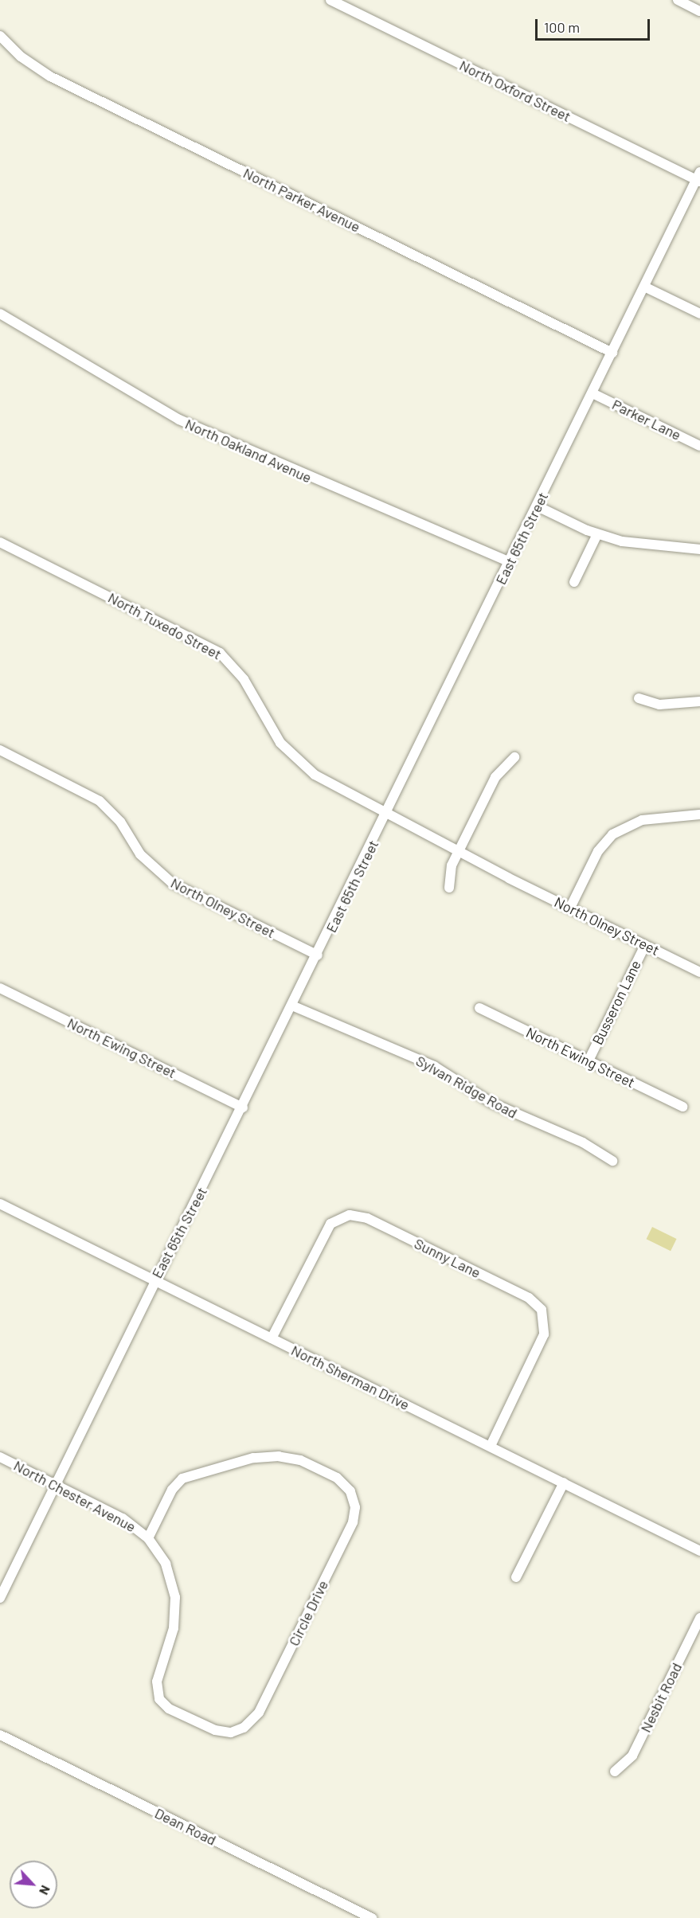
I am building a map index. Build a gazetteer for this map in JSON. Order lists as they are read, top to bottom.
{
  "streets": {
    "street": [
      "North Oxford Street",
      "North Parker Avenue",
      "Parker Lane",
      "North Oakland Avenue",
      "East 65th Street",
      "North Tuxedo Street",
      "North Olney Street",
      "Busseron Lane",
      "North Ewing Street",
      "Sylvan Ridge Road",
      "Sunny Lane",
      "North Sherman Drive",
      "North Chester Avenue",
      "Circle Drive",
      "Nesbit Road",
      "Dean Road"
    ]
  },
  "crossings": [
    ["North Oxford Street", "East 65th Street"],
    ["North Parker Avenue", "East 65th Street"],
    ["Parker Lane", "East 65th Street"],
    ["North Oakland Avenue", "East 65th Street"],
    ["East 65th Street", "North Tuxedo Street"],
    ["East 65th Street", "North Olney Street"],
    ["East 65th Street", "North Ewing Street"],
    ["East 65th Street", "Sylvan Ridge Road"],
    ["East 65th Street", "North Sherman Drive"],
    ["East 65th Street", "North Chester Avenue"],
    ["North Tuxedo Street", "North Olney Street"],
    ["North Olney Street", "Busseron Lane"],
    ["Busseron Lane", "North Ewing Street"],
    ["Sunny Lane", "North Sherman Drive"],
    ["North Chester Avenue", "Circle Drive"]
  ],
  "scale_bar": "100 m",
  "north": "bottom right"
}
